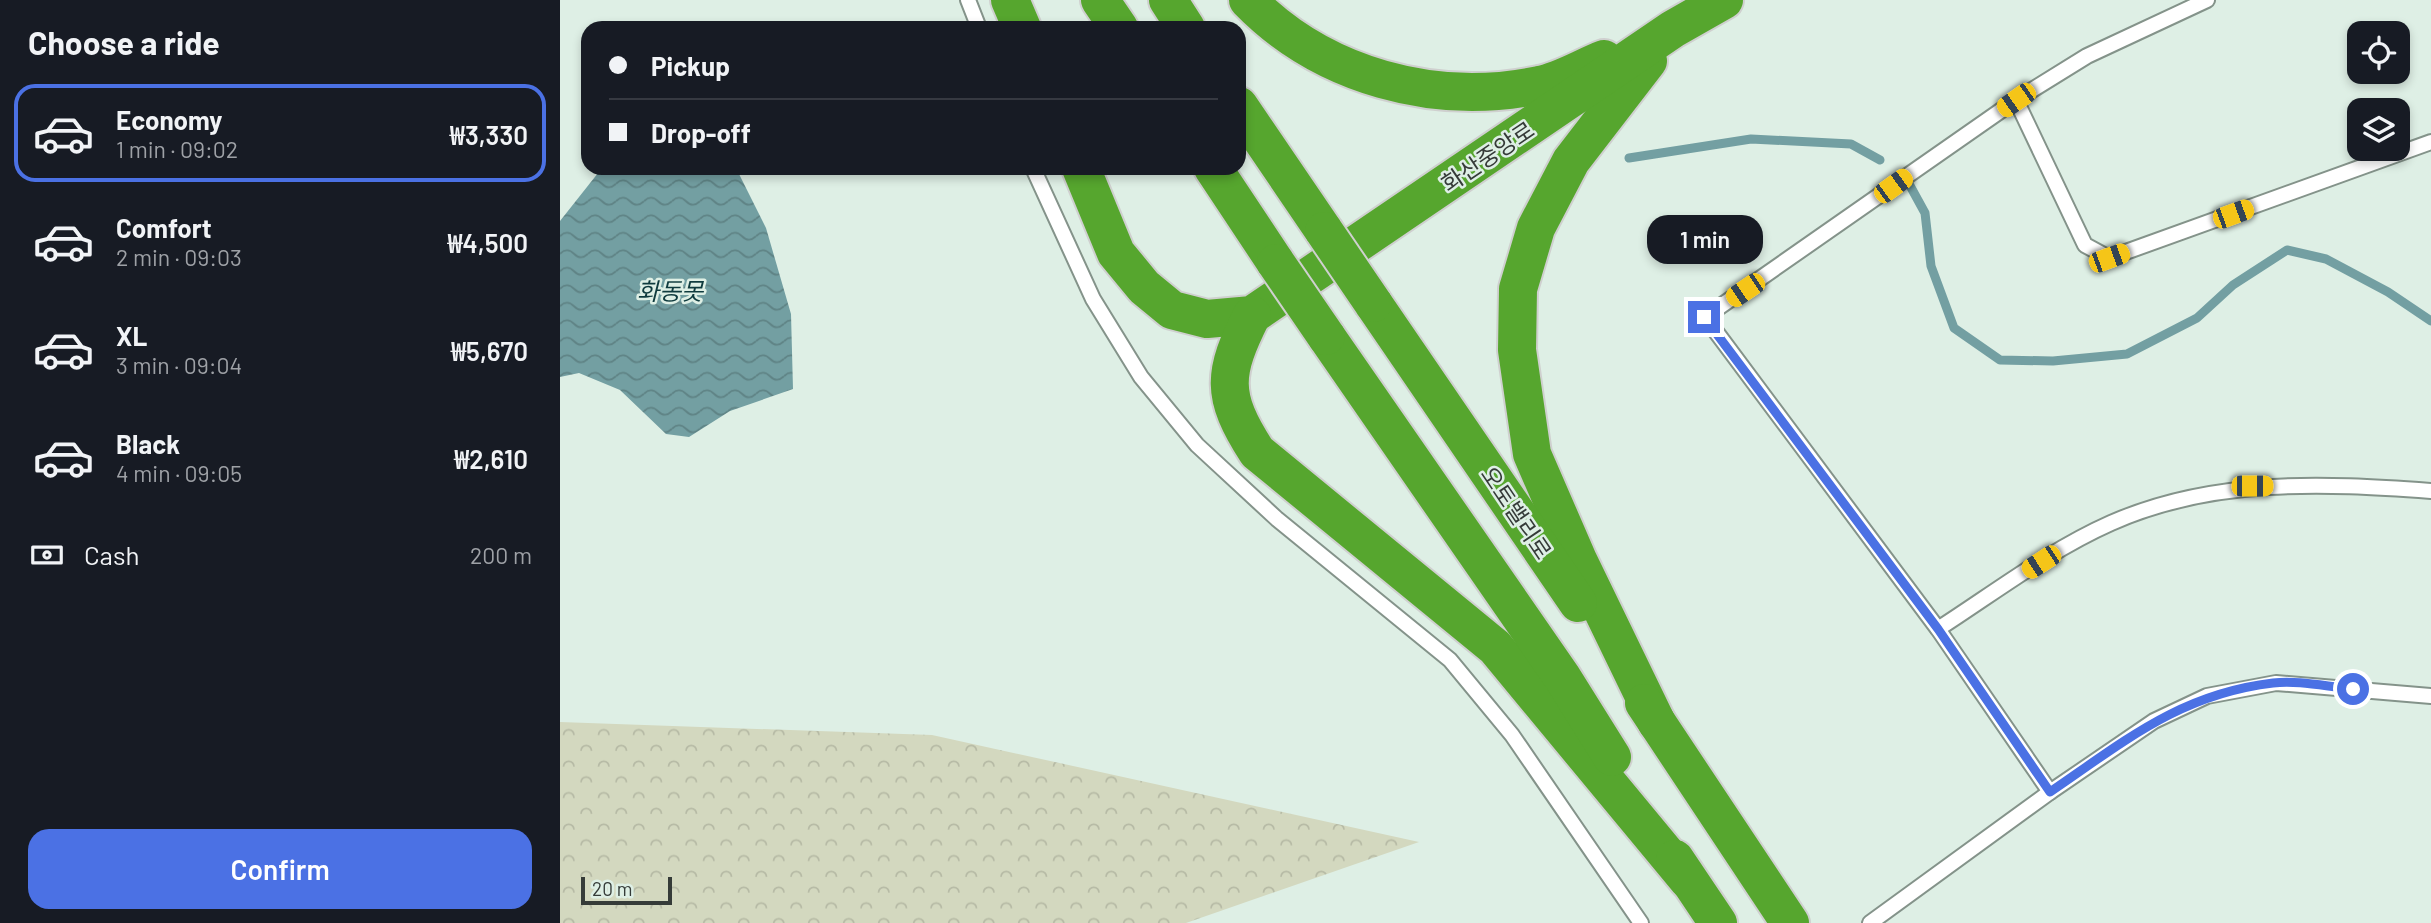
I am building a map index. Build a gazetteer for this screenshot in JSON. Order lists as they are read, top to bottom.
{
  "streets": {
    "highway": ["화산중앙로", "오토밸리로"]
  },
  "water": ["화동못"],
  "scale_bar": "20 m",
  "page": {
    "heading": "Choose a ride",
    "banner": ["Pickup", "Drop-off"],
    "list": [
      {
        "name": "Economy",
        "note": "1 min · 09:02",
        "value": "₩3,330"
      },
      {
        "name": "Comfort",
        "note": "2 min · 09:03",
        "value": "₩4,500"
      },
      {
        "name": "XL",
        "note": "3 min · 09:04",
        "value": "₩5,670"
      },
      {
        "name": "Black",
        "note": "4 min · 09:05",
        "value": "₩2,610"
      }
    ],
    "bubble": "1 min",
    "pay": ["Cash", "200 m"],
    "buttons": "Confirm",
    "scale": "20 m"
  }
}
